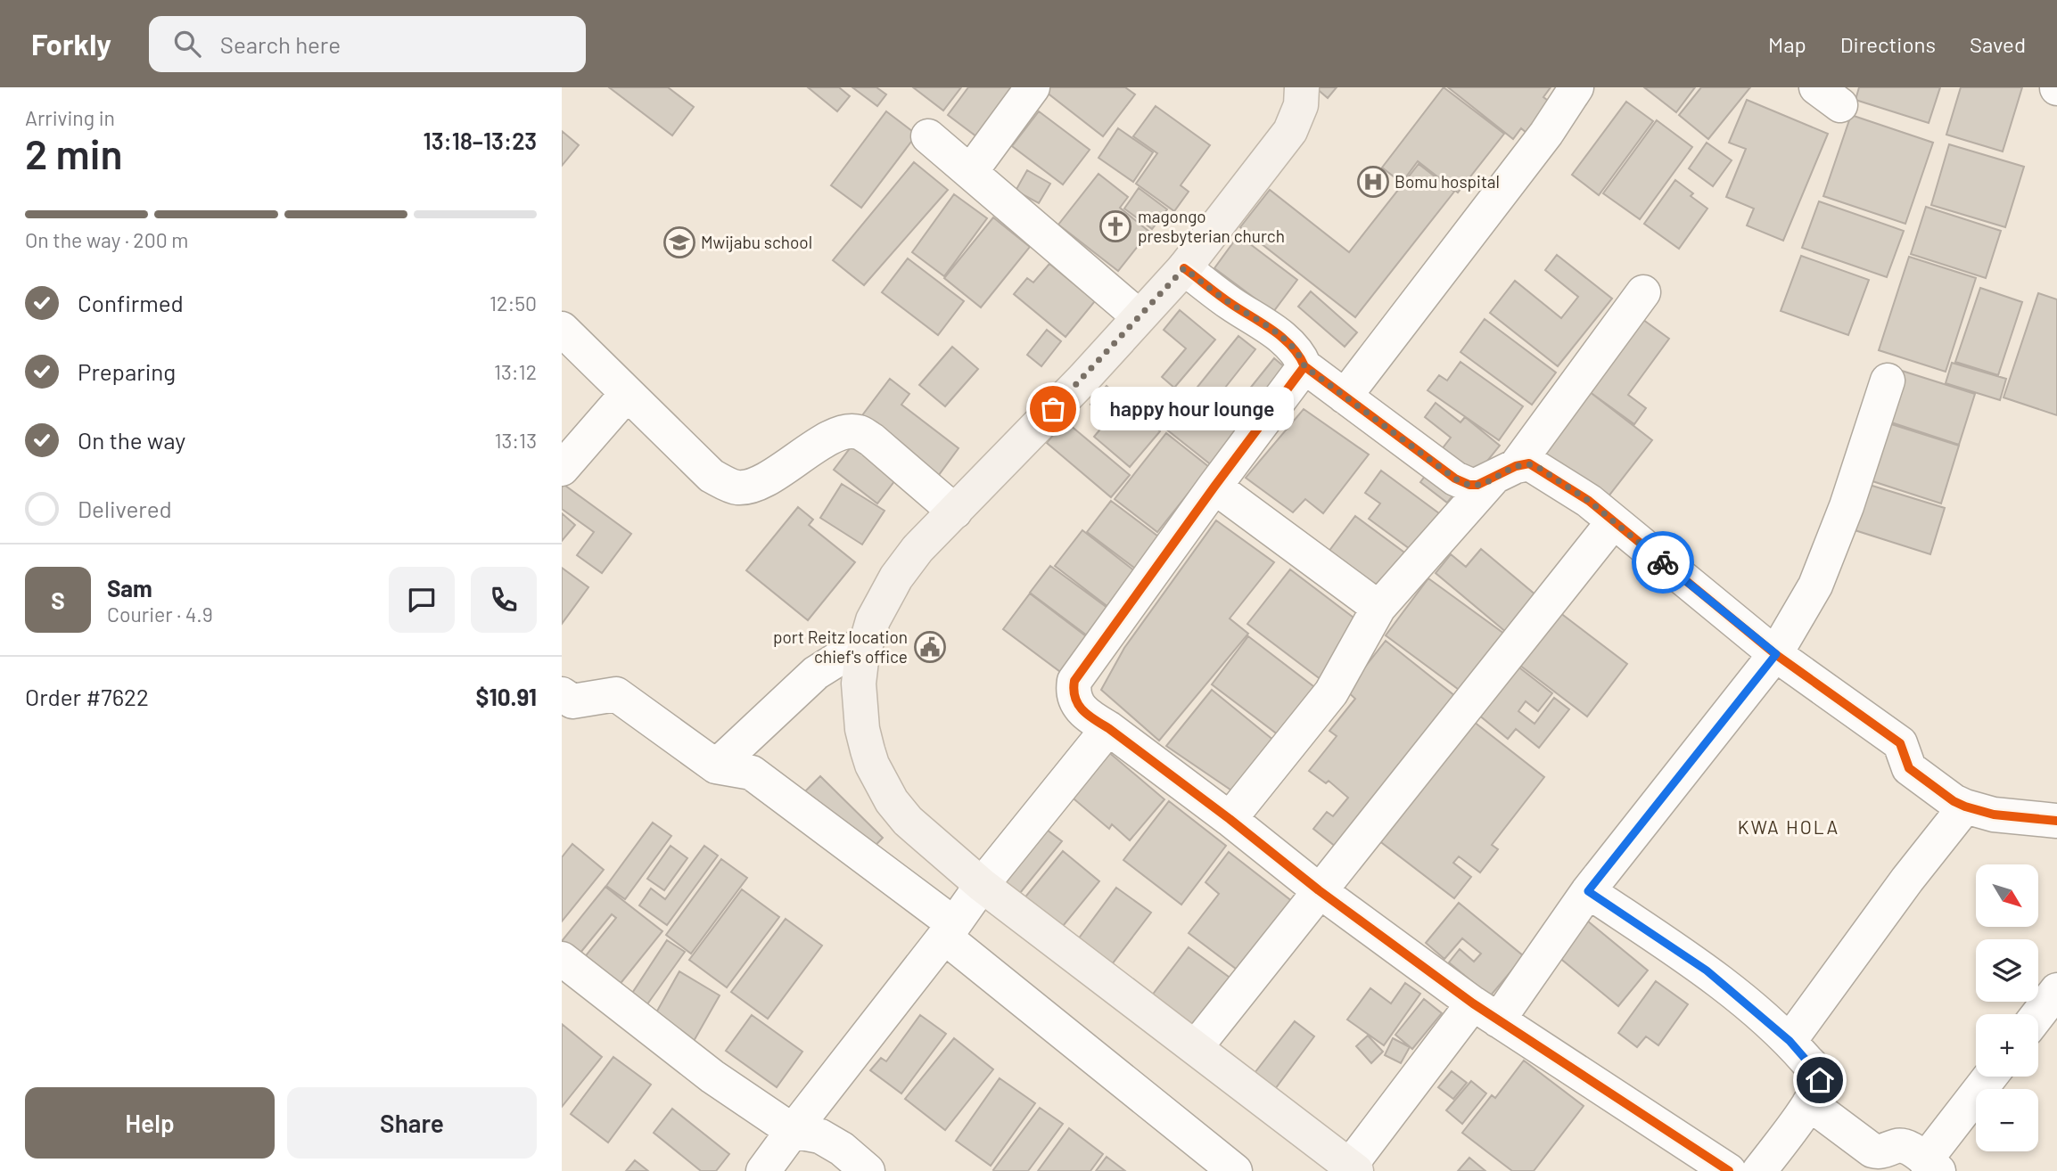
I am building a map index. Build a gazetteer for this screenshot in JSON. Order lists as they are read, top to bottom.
{
  "districts": ["KWA HOLA"],
  "places": {
    "hospital": ["Bomu hospital"],
    "church": ["magongo presbyterian church"],
    "school or university": ["Mwijabu school"],
    "other": ["happy hour lounge"],
    "public building": ["port Reitz location chief's office"]
  },
  "north": "bottom right",
  "page": {
    "header": "Forkly",
    "search": "Search here",
    "nav": ["Map", "Directions", "Saved"],
    "heading": ["2 min", "Arriving in", "13:18–13:23"],
    "panel": [
      "Sam",
      "Courier · 4.9",
      "Order #7622",
      "$10.91"
    ],
    "bar": "On the way · 200 m",
    "list": [
      ["Confirmed", "12:50"],
      ["Preparing", "13:12"],
      ["On the way", "13:13"],
      "Delivered"
    ],
    "bubble": "happy hour lounge",
    "round": "S",
    "map_buttons": ["+", "−"],
    "buttons": ["Help", "Share"]
  }
}
